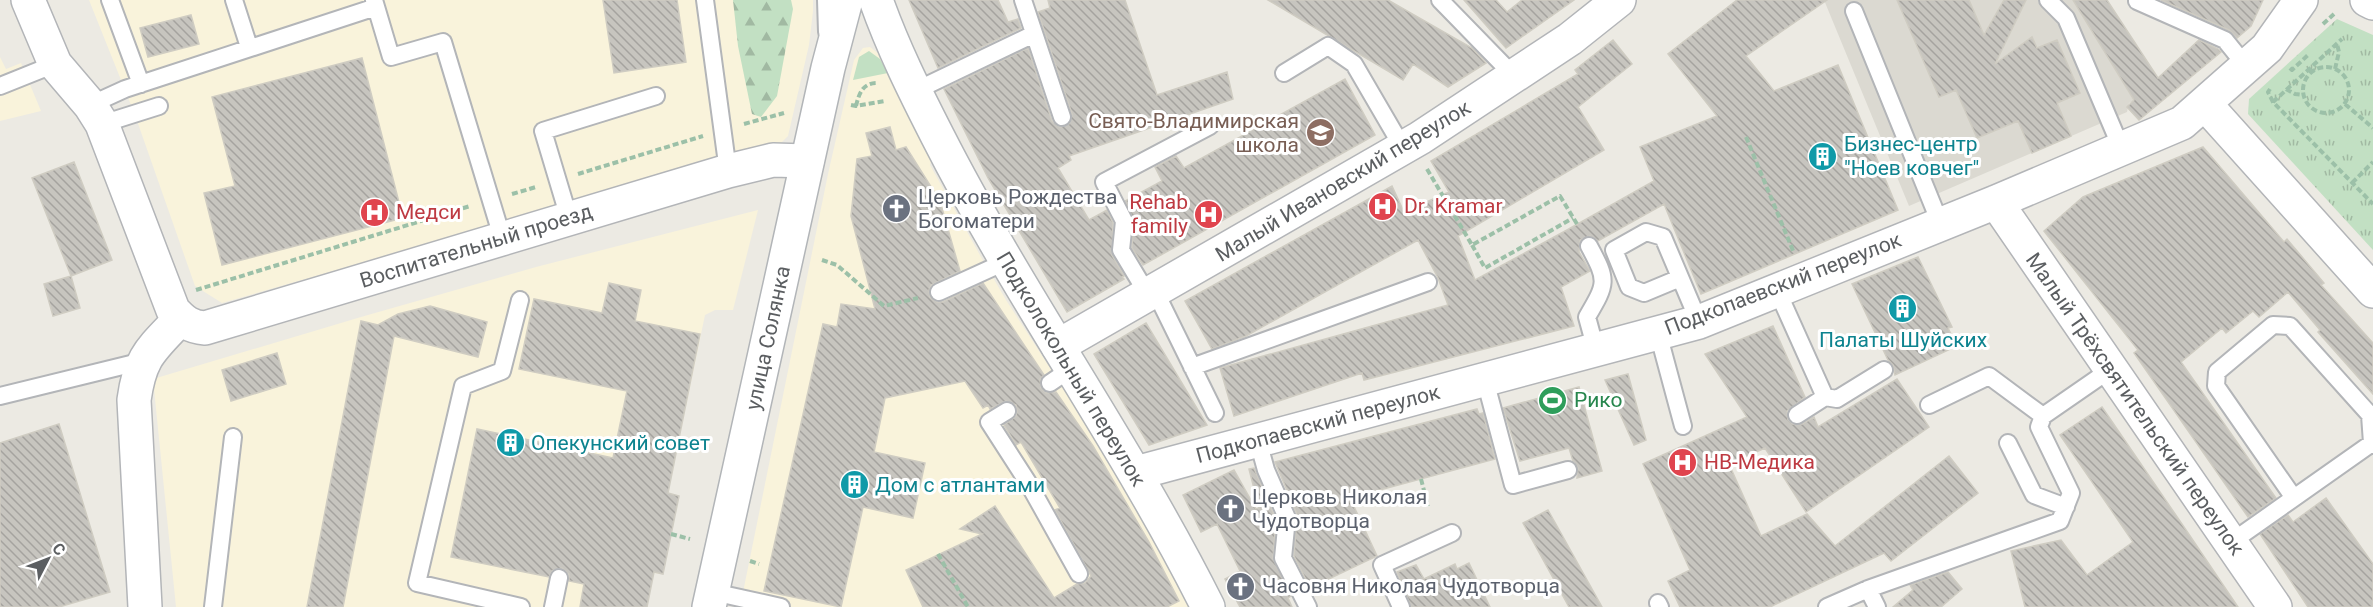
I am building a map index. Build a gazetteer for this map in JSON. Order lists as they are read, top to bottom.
{
  "streets": {
    "street": [
      "Малый Ивановский переулок",
      "Воспитательный проезд",
      "Подкопаевский переулок",
      "улица Солянка",
      "Подколокольный переулок",
      "Малый Трёхсвятительский переулок"
    ]
  },
  "crossings": [
    ["Малый Ивановский переулок", "Подколокольный переулок"],
    ["Воспитательный проезд", "улица Солянка"],
    ["Подкопаевский переулок", "Подколокольный переулок"],
    ["Подкопаевский переулок", "Малый Трёхсвятительский переулок"]
  ],
  "places": {
    "school or university": ["Свято-Владимирская школа"],
    "building": [
      "Бизнес-центр \"Ноев ковчег\"",
      "Палаты Шуйских",
      "Опекунский совет",
      "Дом с атлантами"
    ],
    "hospital": [
      "Dr. Kramar",
      "Медси",
      "Rehab family",
      "НВ-Медика"
    ],
    "church": ["Церковь Рождества Богоматери", "Церковь Николая Чудотворца", "Часовня Николая Чудотворца"],
    "sports": ["Рико"]
  },
  "north": "top right"
}
